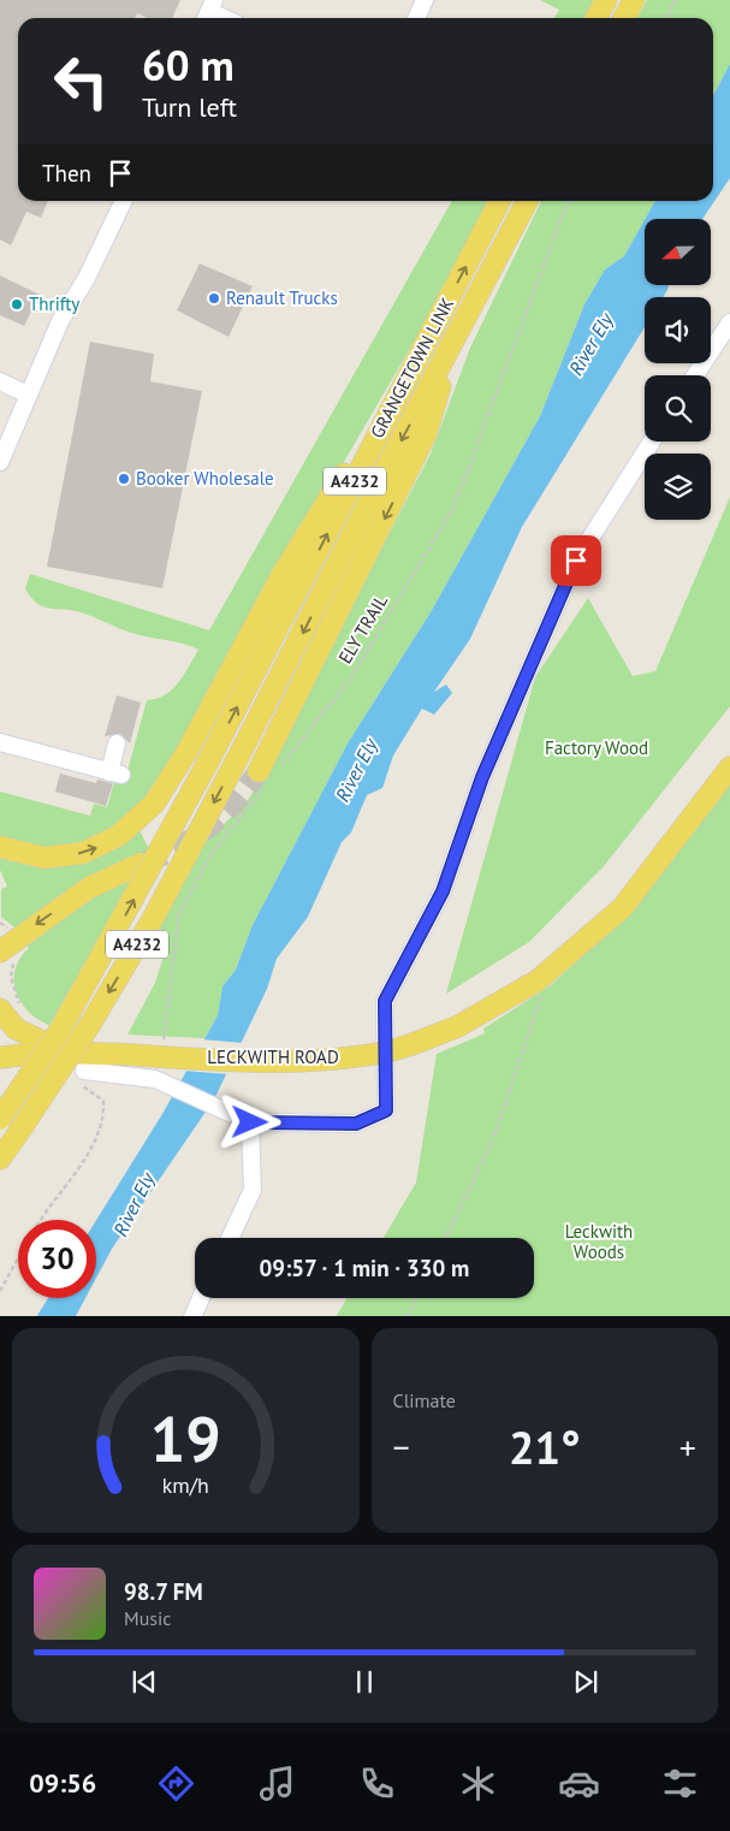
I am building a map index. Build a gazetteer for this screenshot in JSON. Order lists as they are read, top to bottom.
{
  "streets": {
    "main road": ["GRANGETOWN LINK", "A4232", "LECKWITH ROAD"],
    "path": ["ELY TRAIL"]
  },
  "crossings": [
    ["ELY TRAIL", "LECKWITH ROAD"]
  ],
  "water": ["River Ely"],
  "parks": ["Factory Wood", "Leckwith Woods"],
  "places": ["Renault Trucks", "Thrifty", "Booker Wholesale"],
  "north": "left",
  "page": {
    "turn": ["60 m", "Turn left"],
    "then": "Then",
    "limit": "30",
    "trip": "09:57 · 1 min · 330 m",
    "tile": "Climate",
    "heat": ["−", "21°", "+"],
    "song": ["98.7 FM", "Music"],
    "tabs": "09:56",
    "gauge": ["19", "km/h"]
  }
}
